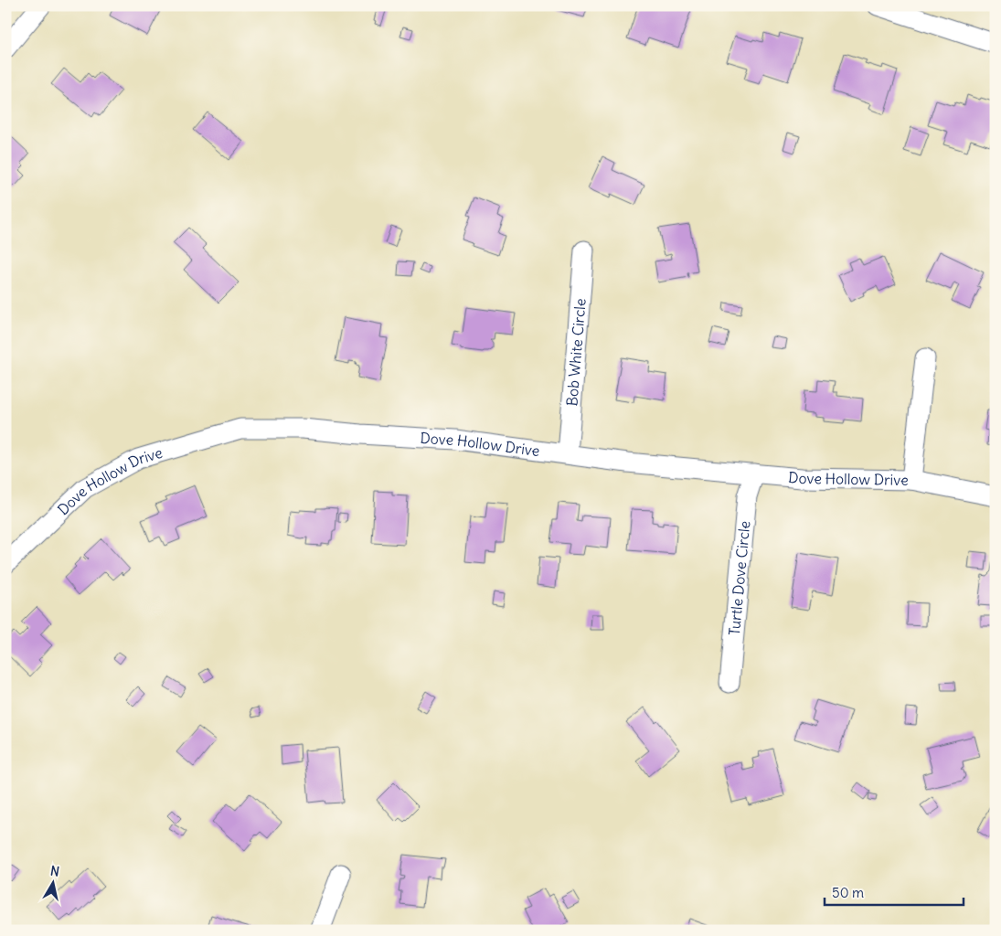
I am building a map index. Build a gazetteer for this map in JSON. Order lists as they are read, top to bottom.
{
  "streets": {
    "street": ["Bob White Circle", "Dove Hollow Drive", "Turtle Dove Circle"]
  },
  "crossings": [
    ["Bob White Circle", "Dove Hollow Drive"],
    ["Dove Hollow Drive", "Turtle Dove Circle"]
  ],
  "scale_bar": "50 m",
  "north": "top"
}
